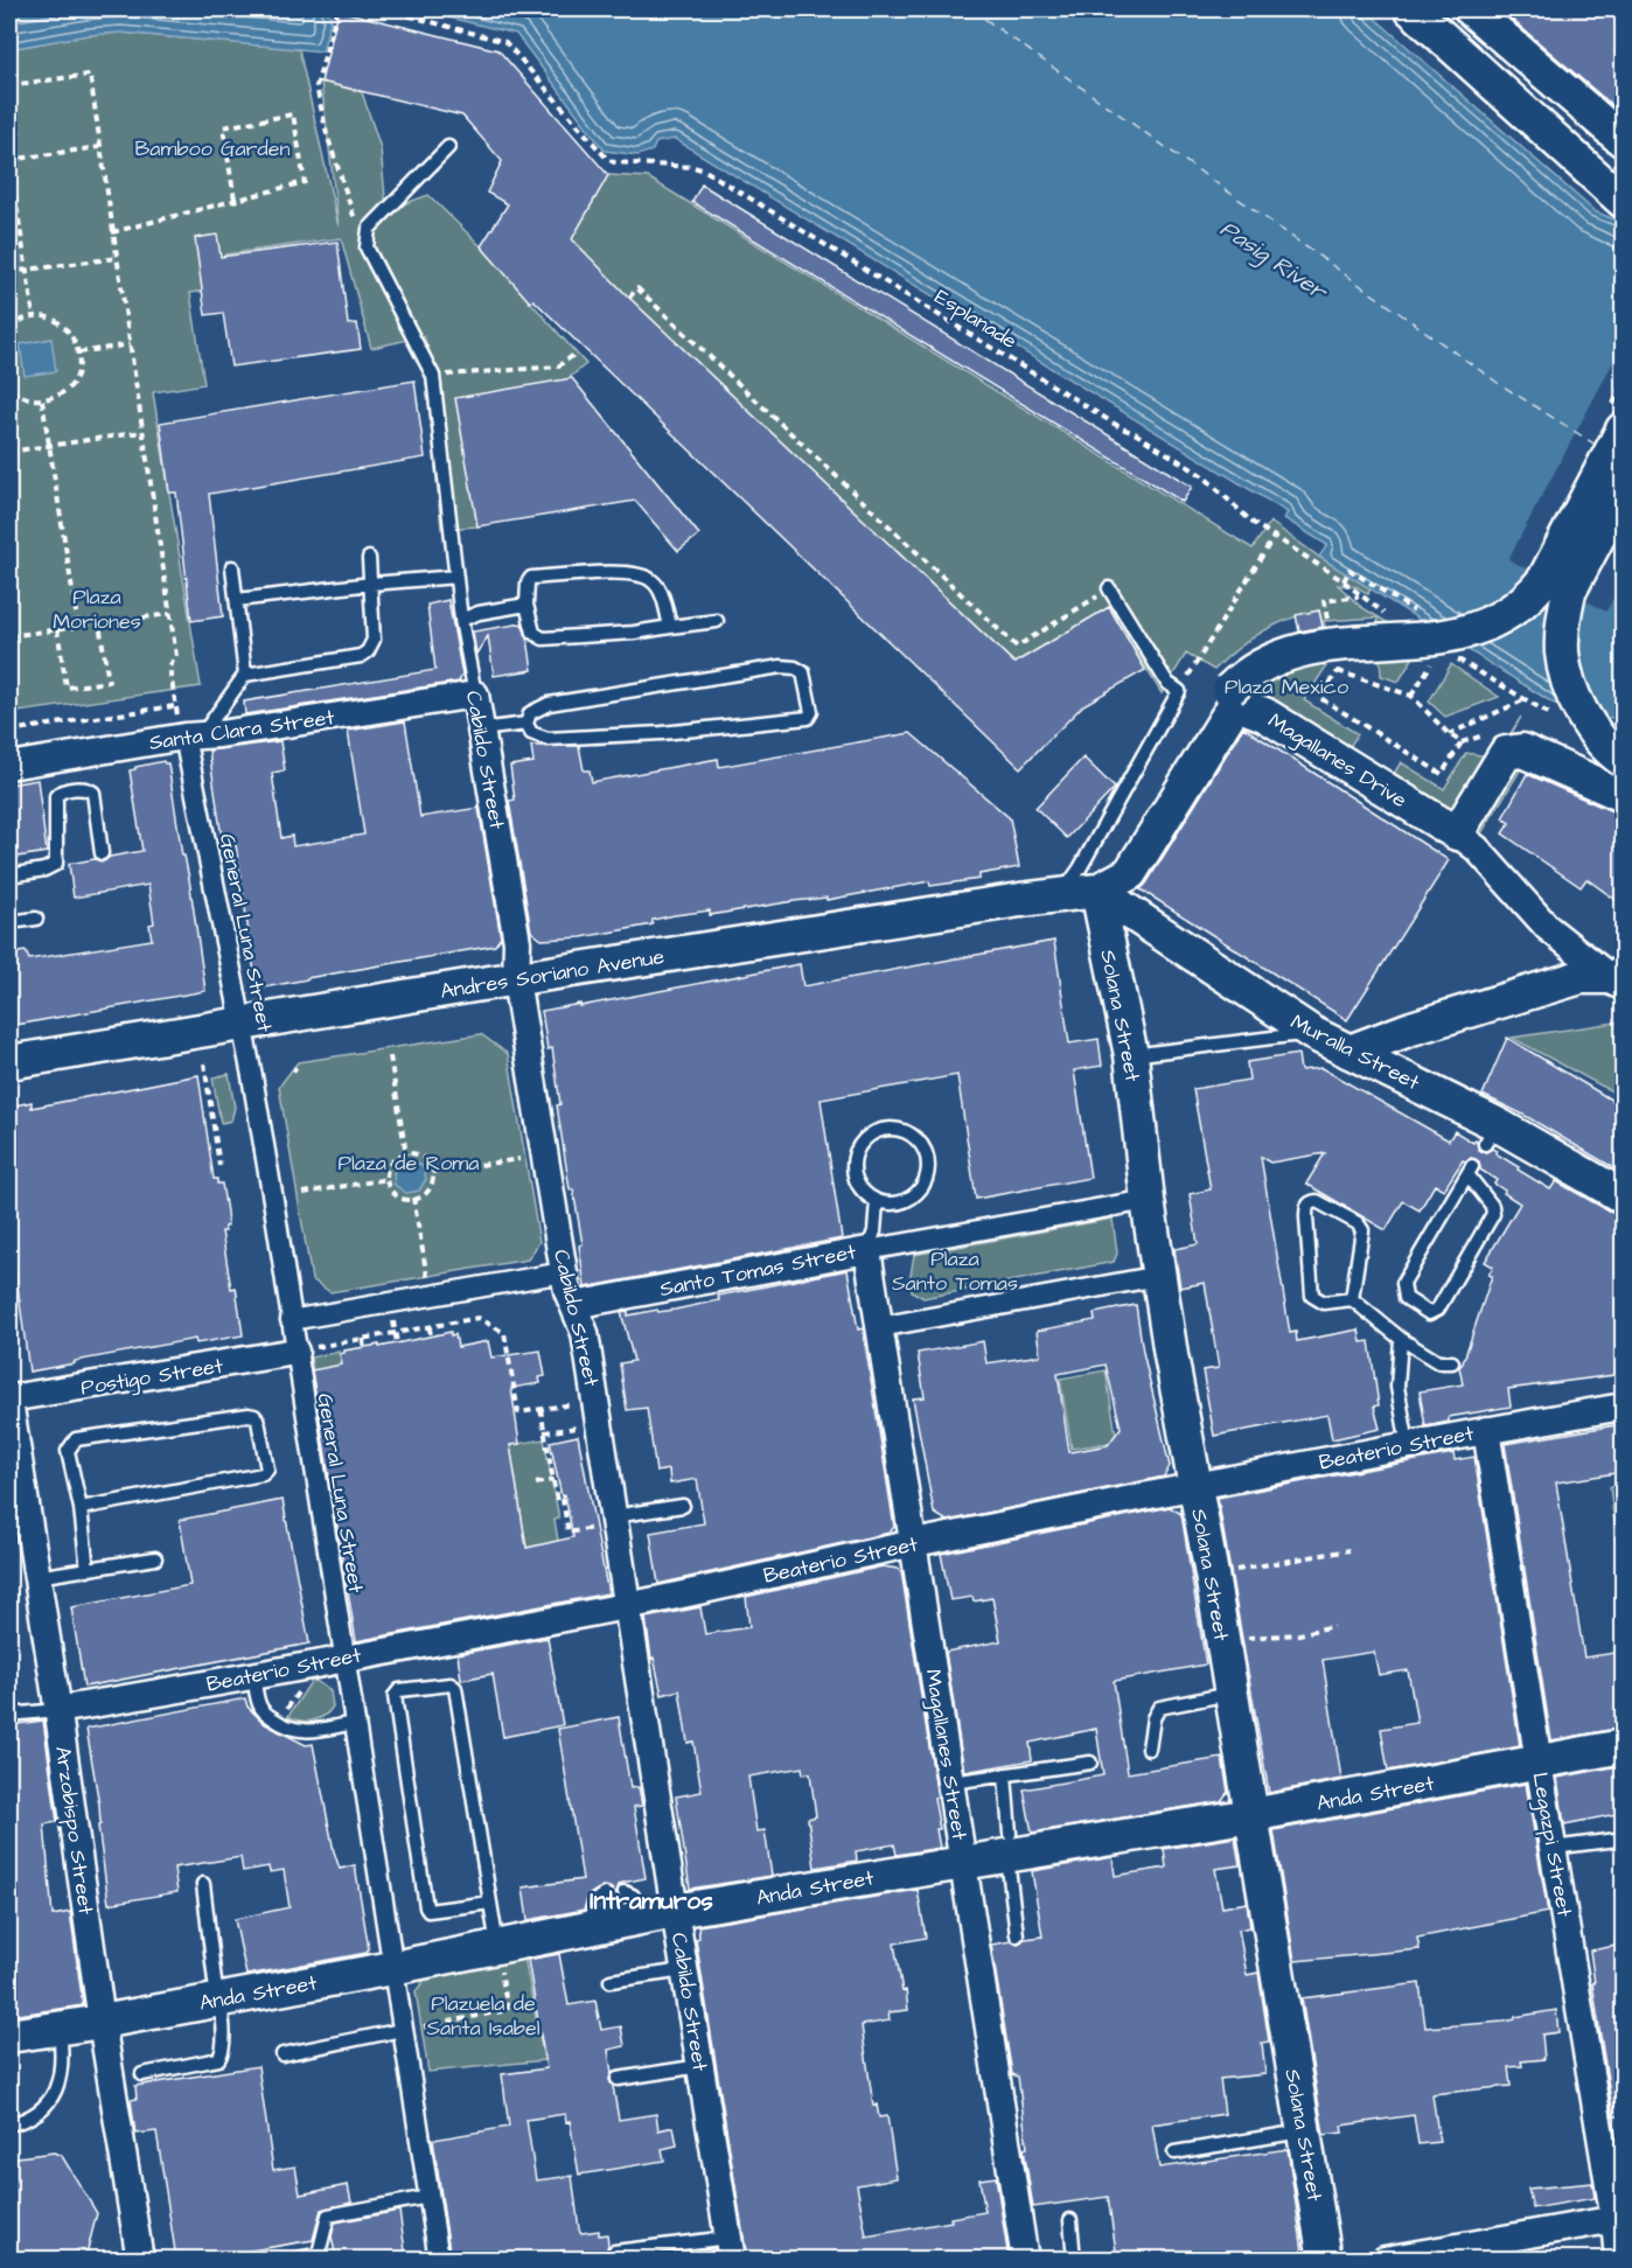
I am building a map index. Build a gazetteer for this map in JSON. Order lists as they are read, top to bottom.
{
  "streets": {
    "street": [
      "Santa Clara Street",
      "Cabildo Street",
      "Magallanes Drive",
      "General Luna Street",
      "Andres Soriano Avenue",
      "Solana Street",
      "Muralla Street",
      "Santo Tomas Street",
      "Postigo Street",
      "Beaterio Street",
      "Magallanes Street",
      "Anda Street",
      "Arzobispo Street",
      "Legazpi Street"
    ],
    "path": ["Esplanade"]
  },
  "crossings": [
    ["Santa Clara Street", "Cabildo Street"],
    ["Santa Clara Street", "General Luna Street"],
    ["Cabildo Street", "Andres Soriano Avenue"],
    ["Cabildo Street", "Santo Tomas Street"],
    ["Cabildo Street", "Beaterio Street"],
    ["Cabildo Street", "Anda Street"],
    ["Magallanes Drive", "Andres Soriano Avenue"],
    ["Magallanes Drive", "Solana Street"],
    ["Magallanes Drive", "Muralla Street"],
    ["General Luna Street", "Andres Soriano Avenue"],
    ["General Luna Street", "Postigo Street"],
    ["General Luna Street", "Beaterio Street"],
    ["General Luna Street", "Anda Street"],
    ["Andres Soriano Avenue", "Solana Street"],
    ["Andres Soriano Avenue", "Muralla Street"],
    ["Solana Street", "Muralla Street"],
    ["Solana Street", "Santo Tomas Street"],
    ["Solana Street", "Beaterio Street"],
    ["Solana Street", "Anda Street"],
    ["Santo Tomas Street", "Magallanes Street"],
    ["Postigo Street", "Arzobispo Street"],
    ["Beaterio Street", "Magallanes Street"],
    ["Beaterio Street", "Arzobispo Street"],
    ["Beaterio Street", "Legazpi Street"],
    ["Magallanes Street", "Anda Street"],
    ["Anda Street", "Arzobispo Street"],
    ["Anda Street", "Legazpi Street"]
  ],
  "districts": ["Intramuros"],
  "water": ["Pasig River"],
  "parks": [
    "Bamboo Garden",
    "Plaza Moriones",
    "Plaza Mexico",
    "Plaza de Roma",
    "Plaza Santo Tomas",
    "Plazuela de Santa Isabel"
  ]
}
